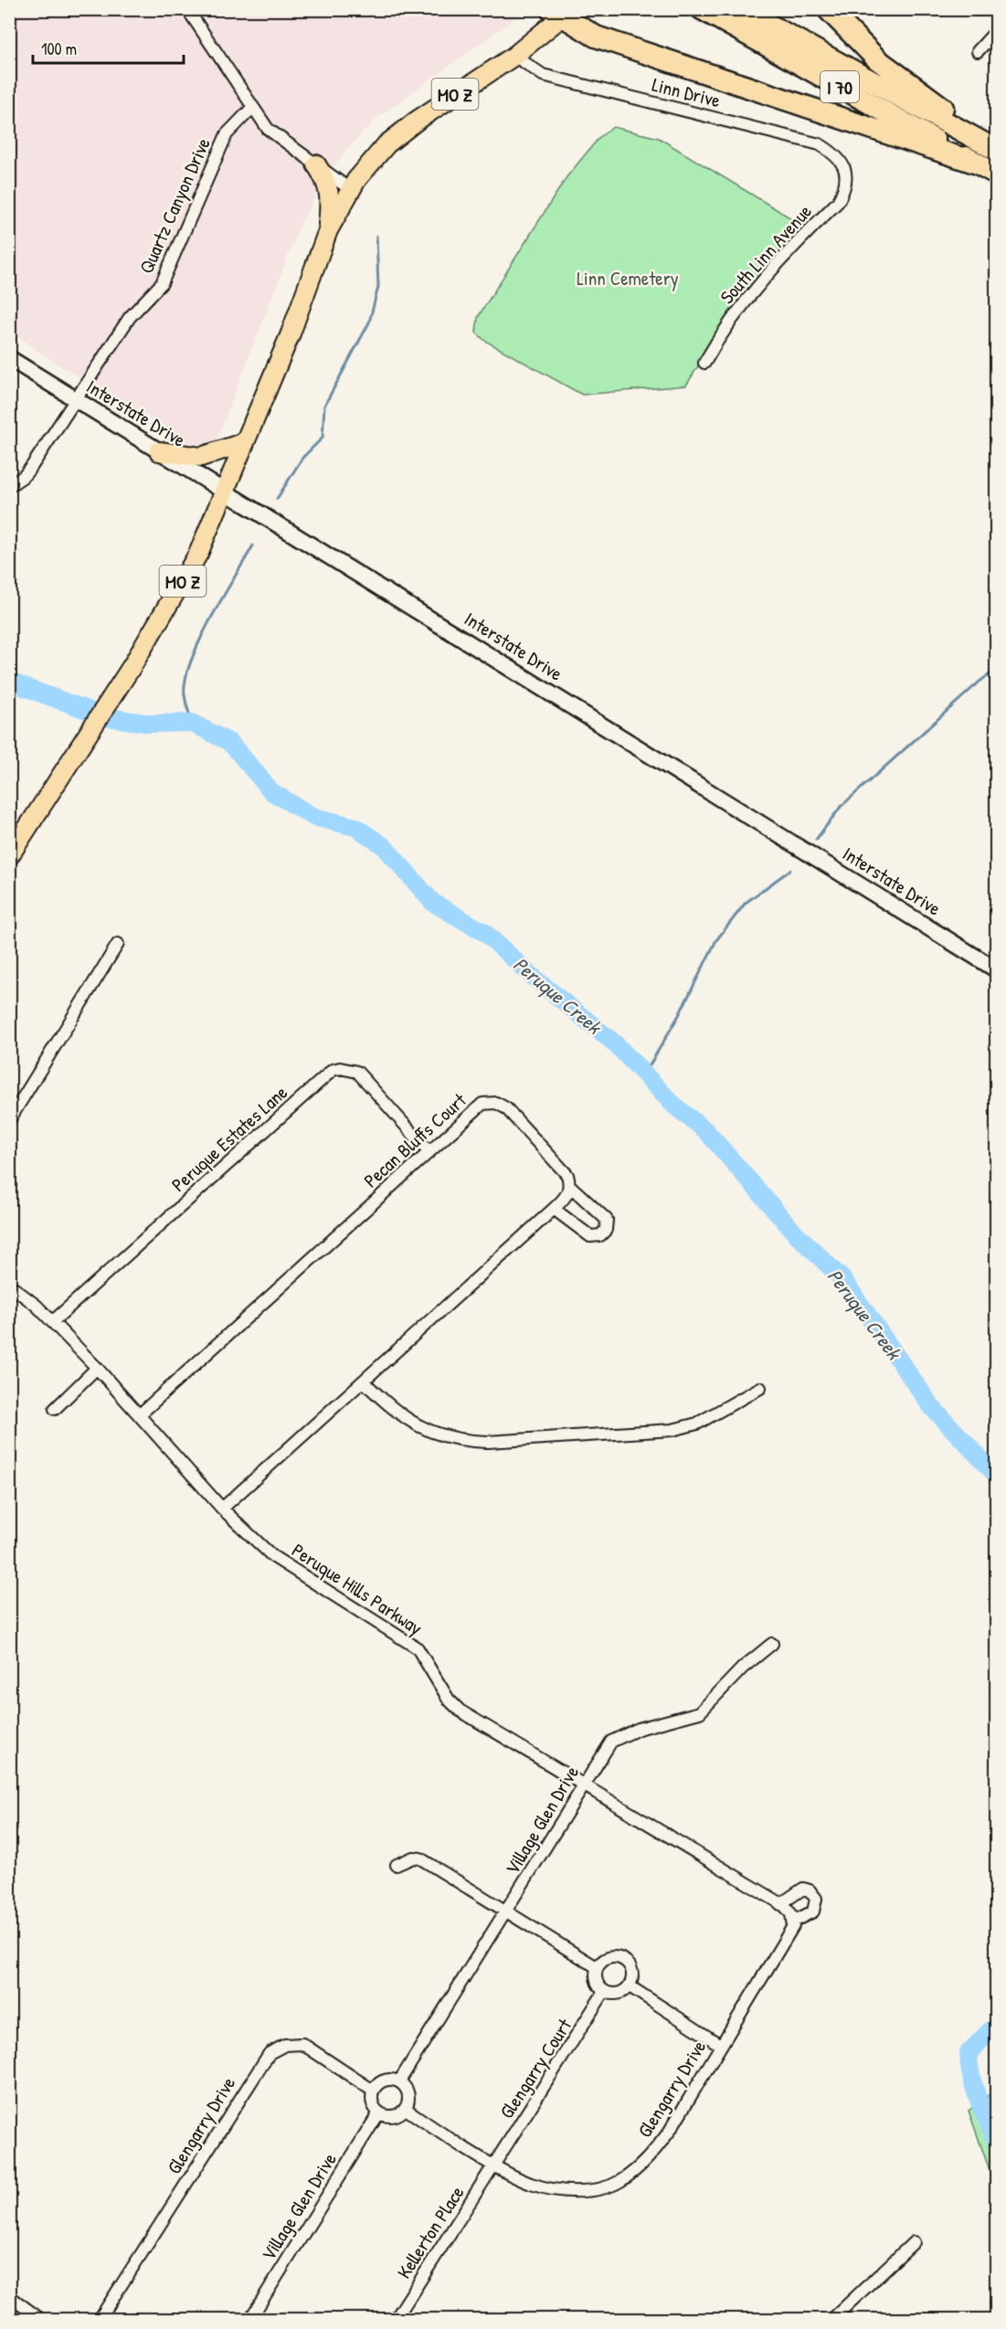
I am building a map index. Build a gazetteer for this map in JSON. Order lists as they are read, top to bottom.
{
  "streets": {
    "highway": ["I 70"],
    "main road": ["MO Z", "Interstate Drive"],
    "street": [
      "Linn Drive",
      "Quartz Canyon Drive",
      "South Linn Avenue",
      "Peruque Estates Lane",
      "Pecan Bluffs Court",
      "Peruque Hills Parkway",
      "Village Glen Drive",
      "Glengarry Court",
      "Glengarry Drive",
      "Kellerton Place"
    ]
  },
  "crossings": [
    ["Linn Drive", "MO Z"],
    ["Linn Drive", "South Linn Avenue"],
    ["MO Z", "Interstate Drive"],
    ["Quartz Canyon Drive", "Interstate Drive"],
    ["Peruque Estates Lane", "Pecan Bluffs Court"],
    ["Peruque Estates Lane", "Peruque Hills Parkway"],
    ["Pecan Bluffs Court", "Peruque Hills Parkway"],
    ["Peruque Hills Parkway", "Village Glen Drive"],
    ["Peruque Hills Parkway", "Glengarry Drive"],
    ["Village Glen Drive", "Glengarry Drive"],
    ["Glengarry Court", "Glengarry Drive"],
    ["Glengarry Court", "Kellerton Place"],
    ["Glengarry Drive", "Kellerton Place"]
  ],
  "water": ["Peruque Creek"],
  "parks": ["Linn Cemetery"],
  "scale_bar": "100 m"
}
